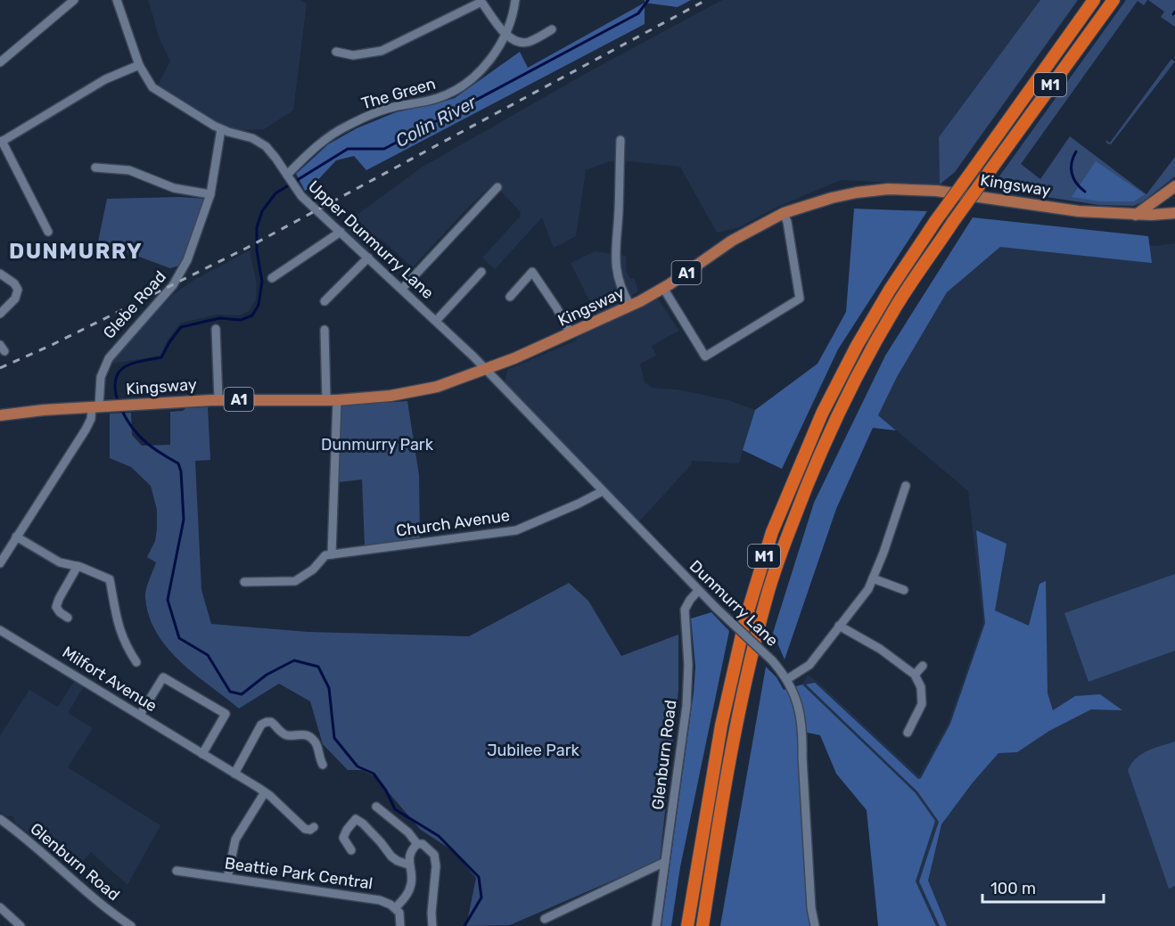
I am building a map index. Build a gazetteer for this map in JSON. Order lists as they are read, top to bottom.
{
  "streets": {
    "highway": ["M1"],
    "main road": ["Kingsway", "A1"],
    "street": [
      "The Green",
      "Upper Dunmurry Lane",
      "Glebe Road",
      "Church Avenue",
      "Dunmurry Lane",
      "Milfort Avenue",
      "Glenburn Road",
      "Beattie Park Central"
    ]
  },
  "crossings": [
    ["The Green", "Upper Dunmurry Lane"],
    ["Kingsway", "Upper Dunmurry Lane"],
    ["Kingsway", "Glebe Road"],
    ["Kingsway", "Dunmurry Lane"],
    ["Upper Dunmurry Lane", "Glebe Road"],
    ["Upper Dunmurry Lane", "Dunmurry Lane"],
    ["Church Avenue", "Dunmurry Lane"],
    ["Dunmurry Lane", "Glenburn Road"]
  ],
  "districts": ["DUNMURRY"],
  "water": ["Colin River"],
  "parks": ["Dunmurry Park", "Jubilee Park"],
  "scale_bar": "100 m"
}
